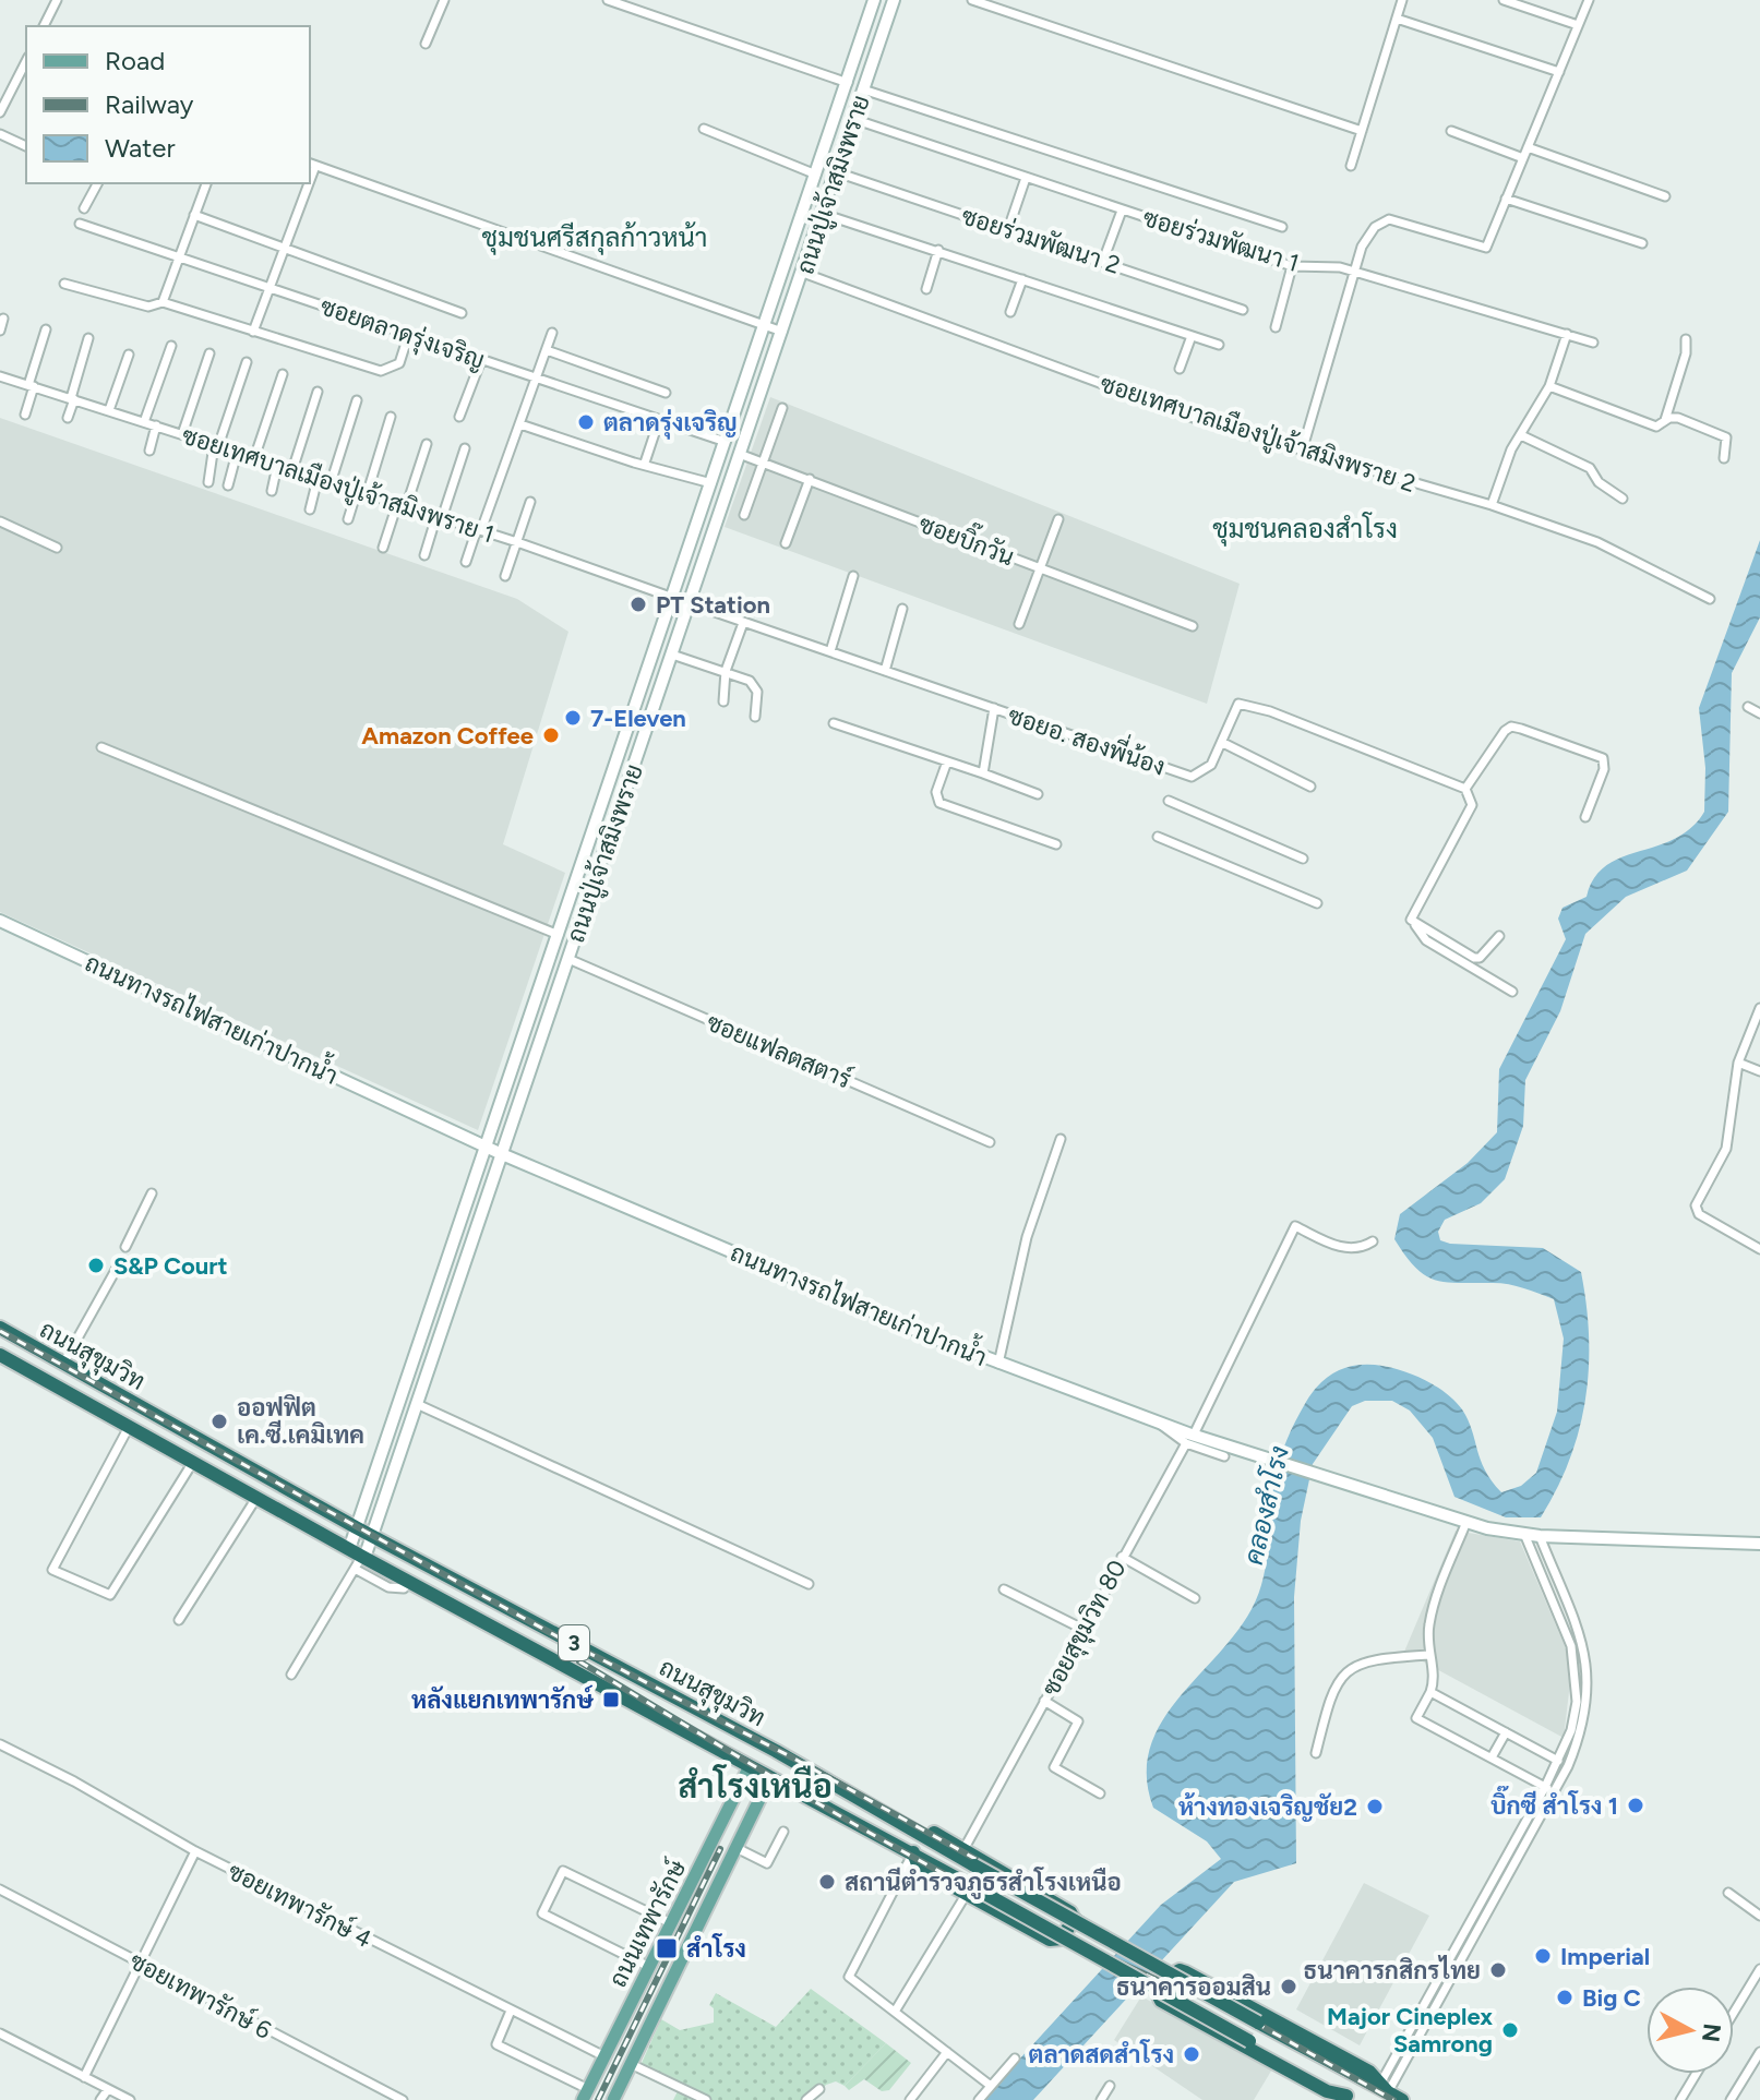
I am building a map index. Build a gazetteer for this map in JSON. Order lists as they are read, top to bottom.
{
  "streets": {
    "highway": ["ถนนสุขุมวิท", "3"],
    "main road": ["ถนนปู่เจ้าสมิงพราย", "ถนนทางรถไฟสายเก่าปากน้ำ", "ถนนเทพารักษ์"],
    "street": [
      "ซอยร่วมพัฒนา 2",
      "ซอยร่วมพัฒนา 1",
      "ซอยตลาดรุ่งเจริญ",
      "ซอยเทศบาลเมืองปู่เจ้าสมิงพราย 2",
      "ซอยเทศบาลเมืองปู่เจ้าสมิงพราย 1",
      "ซอยบิ๊กวัน",
      "ซอยอ. สองพี่น้อง",
      "ซอยแฟลตสตาร์",
      "ซอยสุขุมวิท 80",
      "ซอยเทพารักษ์ 4",
      "ซอยเทพารักษ์ 6"
    ]
  },
  "crossings": [
    ["ถนนปู่เจ้าสมิงพราย", "ซอยร่วมพัฒนา 2"],
    ["ถนนปู่เจ้าสมิงพราย", "ซอยร่วมพัฒนา 1"],
    ["ถนนปู่เจ้าสมิงพราย", "ซอยตลาดรุ่งเจริญ"],
    ["ถนนปู่เจ้าสมิงพราย", "ซอยเทศบาลเมืองปู่เจ้าสมิงพราย 2"],
    ["ถนนปู่เจ้าสมิงพราย", "ซอยเทศบาลเมืองปู่เจ้าสมิงพราย 1"],
    ["ถนนปู่เจ้าสมิงพราย", "ซอยบิ๊กวัน"],
    ["ถนนปู่เจ้าสมิงพราย", "ซอยอ. สองพี่น้อง"],
    ["ถนนปู่เจ้าสมิงพราย", "ถนนทางรถไฟสายเก่าปากน้ำ"],
    ["ถนนปู่เจ้าสมิงพราย", "ซอยแฟลตสตาร์"],
    ["ถนนปู่เจ้าสมิงพราย", "ถนนสุขุมวิท"],
    ["ถนนทางรถไฟสายเก่าปากน้ำ", "ซอยสุขุมวิท 80"],
    ["ถนนสุขุมวิท", "ถนนเทพารักษ์"],
    ["ซอยเทพารักษ์ 4", "ถนนเทพารักษ์"]
  ],
  "districts": ["ชุมชนศรีสกุลก้าวหน้า", "ชุมชนคลองสำโรง", "สำโรงเหนือ"],
  "water": ["คลองสำโรง"],
  "places": {
    "other": [
      "ตลาดรุ่งเจริญ",
      "PT Station",
      "7-Eleven",
      "Amazon Coffee",
      "S&P Court",
      "ออฟฟิต เค.ซี.เคมิเทค",
      "บิ๊กซี สำโรง 1",
      "ห้างทองเจริญชัย2",
      "สถานีตำรวจภูธรสำโรงเหนือ",
      "Imperial",
      "ธนาคารกสิกรไทย",
      "ธนาคารออมสิน",
      "Big C",
      "Major Cineplex Samrong",
      "ตลาดสดสำโรง"
    ],
    "transit": ["หลังแยกเทพารักษ์", "สำโรง"]
  },
  "legend": ["Road", "Railway", "Water"],
  "north": "right"
}
